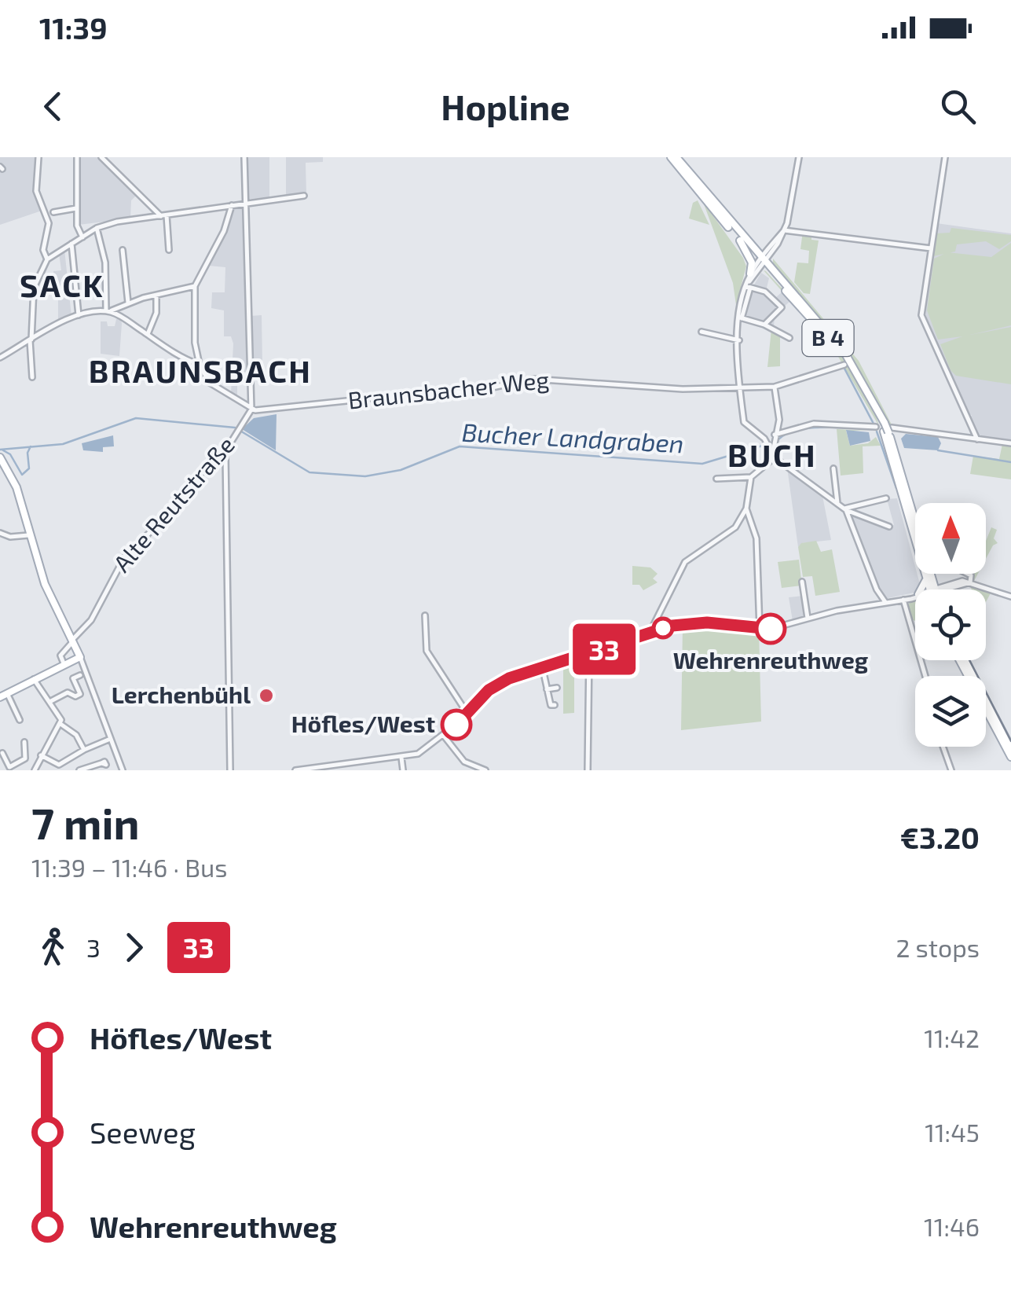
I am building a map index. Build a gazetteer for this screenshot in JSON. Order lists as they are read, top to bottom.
{
  "streets": {
    "main road": ["B 4"],
    "street": ["Braunsbacher Weg", "Alte Reutstraße"]
  },
  "crossings": [
    ["Braunsbacher Weg", "Alte Reutstraße"]
  ],
  "districts": ["SACK", "BRAUNSBACH", "BUCH"],
  "water": ["Bucher Landgraben"],
  "places": ["Wehrenreuthweg", "Lerchenbühl", "Höfles/West"],
  "lines": ["bus line 33"],
  "north": "top",
  "page": {
    "status": "11:39",
    "header": "Hopline",
    "on_map": "33",
    "heading": ["7 min", "11:39 – 11:46 · Bus", "€3.20"],
    "legs": ["3", "33", "2 stops"],
    "list": [
      {
        "name": "Höfles/West",
        "value": "11:42"
      },
      {
        "name": "Seeweg",
        "value": "11:45"
      },
      {
        "name": "Wehrenreuthweg",
        "value": "11:46"
      }
    ]
  }
}
